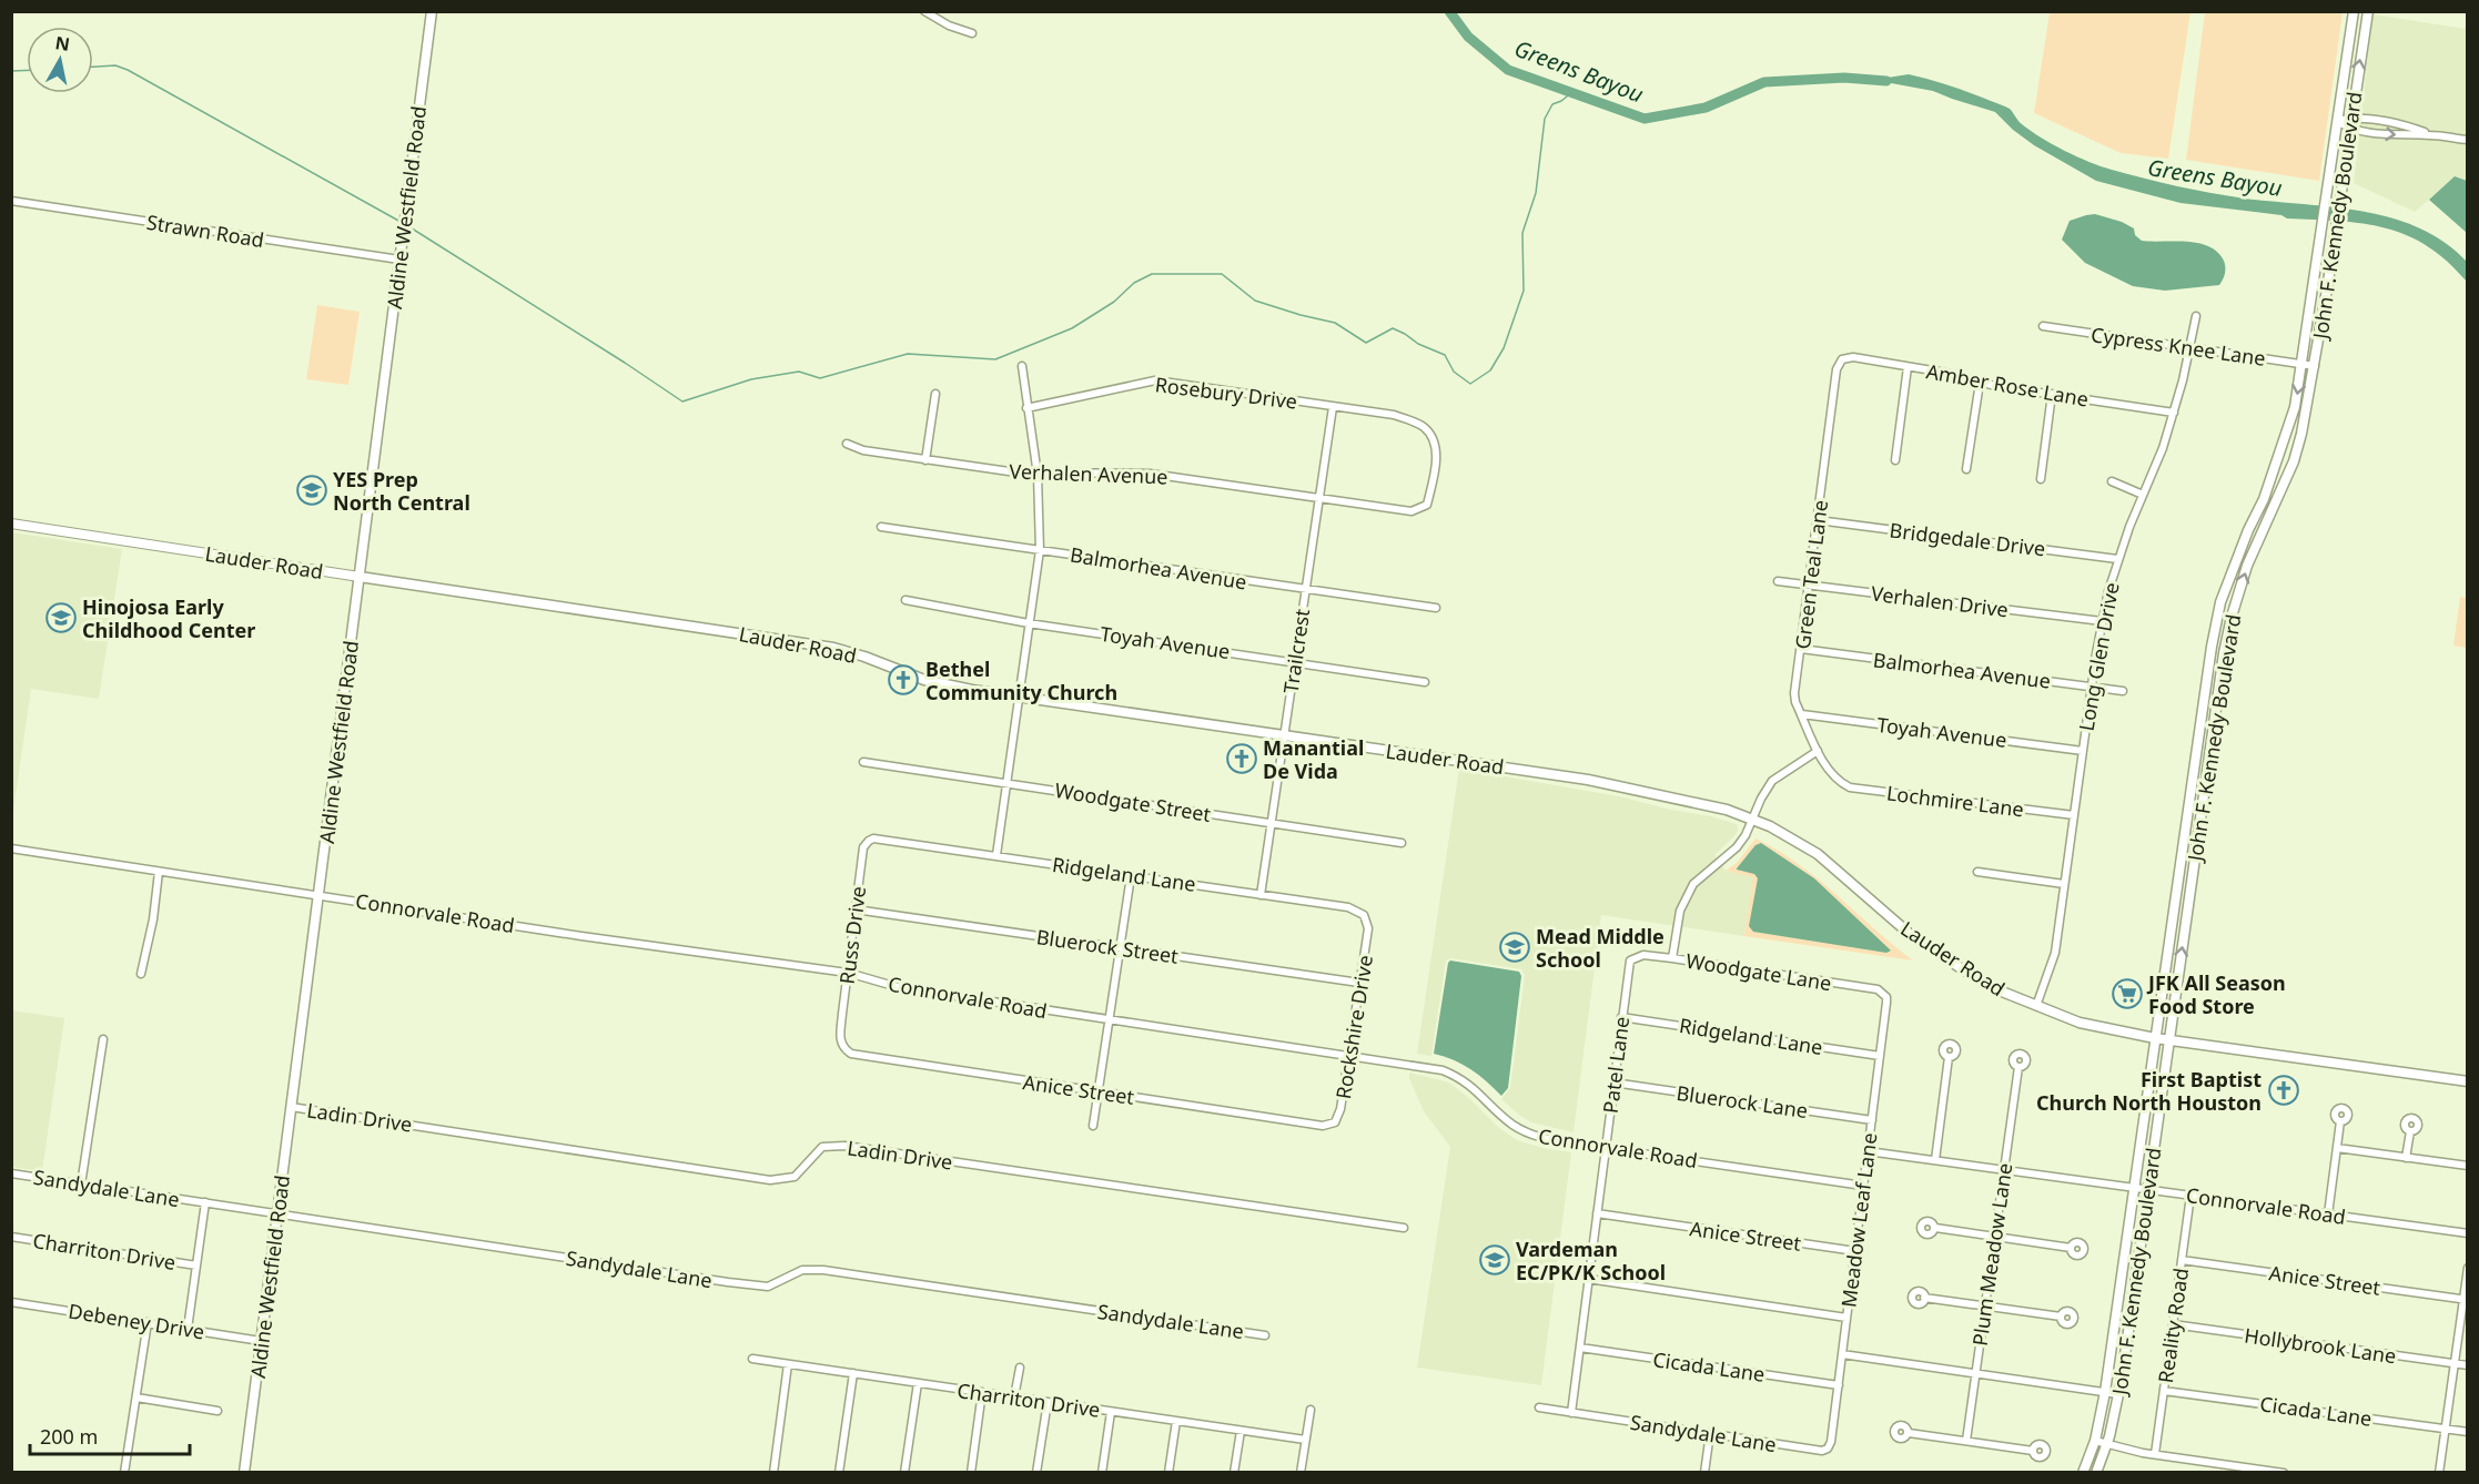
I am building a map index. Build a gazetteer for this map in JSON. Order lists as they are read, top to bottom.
{
  "streets": {
    "main road": ["Aldine Westfield Road", "John F. Kennedy Boulevard", "Lauder Road"],
    "street": [
      "Strawn Road",
      "Cypress Knee Lane",
      "Amber Rose Lane",
      "Rosebury Drive",
      "Verhalen Avenue",
      "Bridgedale Drive",
      "Balmorhea Avenue",
      "Green Teal Lane",
      "Verhalen Drive",
      "Toyah Avenue",
      "Trailcrest",
      "Long Glen Drive",
      "Lochmire Lane",
      "Woodgate Street",
      "Ridgeland Lane",
      "Connorvale Road",
      "Russ Drive",
      "Bluerock Street",
      "Woodgate Lane",
      "Rockshire Drive",
      "Patel Lane",
      "Anice Street",
      "Bluerock Lane",
      "Ladin Drive",
      "Sandydale Lane",
      "Meadow Leaf Lane",
      "Charriton Drive",
      "Plum Meadow Lane",
      "Debeney Drive",
      "Reality Road",
      "Hollybrook Lane",
      "Cicada Lane"
    ]
  },
  "crossings": [
    ["Aldine Westfield Road", "Strawn Road"],
    ["Aldine Westfield Road", "Lauder Road"],
    ["Aldine Westfield Road", "Connorvale Road"],
    ["Aldine Westfield Road", "Ladin Drive"],
    ["Aldine Westfield Road", "Sandydale Lane"],
    ["Aldine Westfield Road", "Debeney Drive"],
    ["John F. Kennedy Boulevard", "Cypress Knee Lane"],
    ["John F. Kennedy Boulevard", "Lauder Road"],
    ["John F. Kennedy Boulevard", "Connorvale Road"],
    ["Cypress Knee Lane", "Long Glen Drive"],
    ["Amber Rose Lane", "Green Teal Lane"],
    ["Amber Rose Lane", "Long Glen Drive"],
    ["Rosebury Drive", "Verhalen Avenue"],
    ["Rosebury Drive", "Trailcrest"],
    ["Verhalen Avenue", "Trailcrest"],
    ["Bridgedale Drive", "Green Teal Lane"],
    ["Bridgedale Drive", "Long Glen Drive"],
    ["Lauder Road", "Trailcrest"],
    ["Lauder Road", "Long Glen Drive"],
    ["Balmorhea Avenue", "Green Teal Lane"],
    ["Balmorhea Avenue", "Trailcrest"],
    ["Balmorhea Avenue", "Long Glen Drive"],
    ["Green Teal Lane", "Verhalen Drive"],
    ["Green Teal Lane", "Toyah Avenue"],
    ["Green Teal Lane", "Lochmire Lane"],
    ["Verhalen Drive", "Long Glen Drive"],
    ["Toyah Avenue", "Trailcrest"],
    ["Toyah Avenue", "Long Glen Drive"],
    ["Trailcrest", "Woodgate Street"],
    ["Trailcrest", "Ridgeland Lane"],
    ["Long Glen Drive", "Lochmire Lane"],
    ["Ridgeland Lane", "Russ Drive"],
    ["Ridgeland Lane", "Rockshire Drive"],
    ["Ridgeland Lane", "Patel Lane"],
    ["Ridgeland Lane", "Meadow Leaf Lane"],
    ["Connorvale Road", "Russ Drive"],
    ["Connorvale Road", "Rockshire Drive"],
    ["Connorvale Road", "Patel Lane"],
    ["Connorvale Road", "Meadow Leaf Lane"],
    ["Connorvale Road", "Plum Meadow Lane"],
    ["Connorvale Road", "Reality Road"],
    ["Russ Drive", "Bluerock Street"],
    ["Russ Drive", "Anice Street"],
    ["Bluerock Street", "Rockshire Drive"],
    ["Woodgate Lane", "Patel Lane"],
    ["Woodgate Lane", "Meadow Leaf Lane"],
    ["Rockshire Drive", "Anice Street"],
    ["Patel Lane", "Anice Street"],
    ["Patel Lane", "Bluerock Lane"],
    ["Patel Lane", "Sandydale Lane"],
    ["Patel Lane", "Cicada Lane"],
    ["Anice Street", "Meadow Leaf Lane"],
    ["Anice Street", "Reality Road"],
    ["Bluerock Lane", "Meadow Leaf Lane"],
    ["Sandydale Lane", "Meadow Leaf Lane"],
    ["Meadow Leaf Lane", "Cicada Lane"],
    ["Reality Road", "Hollybrook Lane"],
    ["Reality Road", "Cicada Lane"]
  ],
  "water": ["Greens Bayou"],
  "places": {
    "school or university": [
      "YES Prep North Central",
      "Hinojosa Early Childhood Center",
      "Mead Middle School",
      "Vardeman EC/PK/K School"
    ],
    "church": ["Bethel Community Church", "Manantial De Vida", "First Baptist Church North Houston"],
    "supermarket": ["JFK All Season Food Store"]
  },
  "scale_bar": "200 m",
  "north": "top"
}
